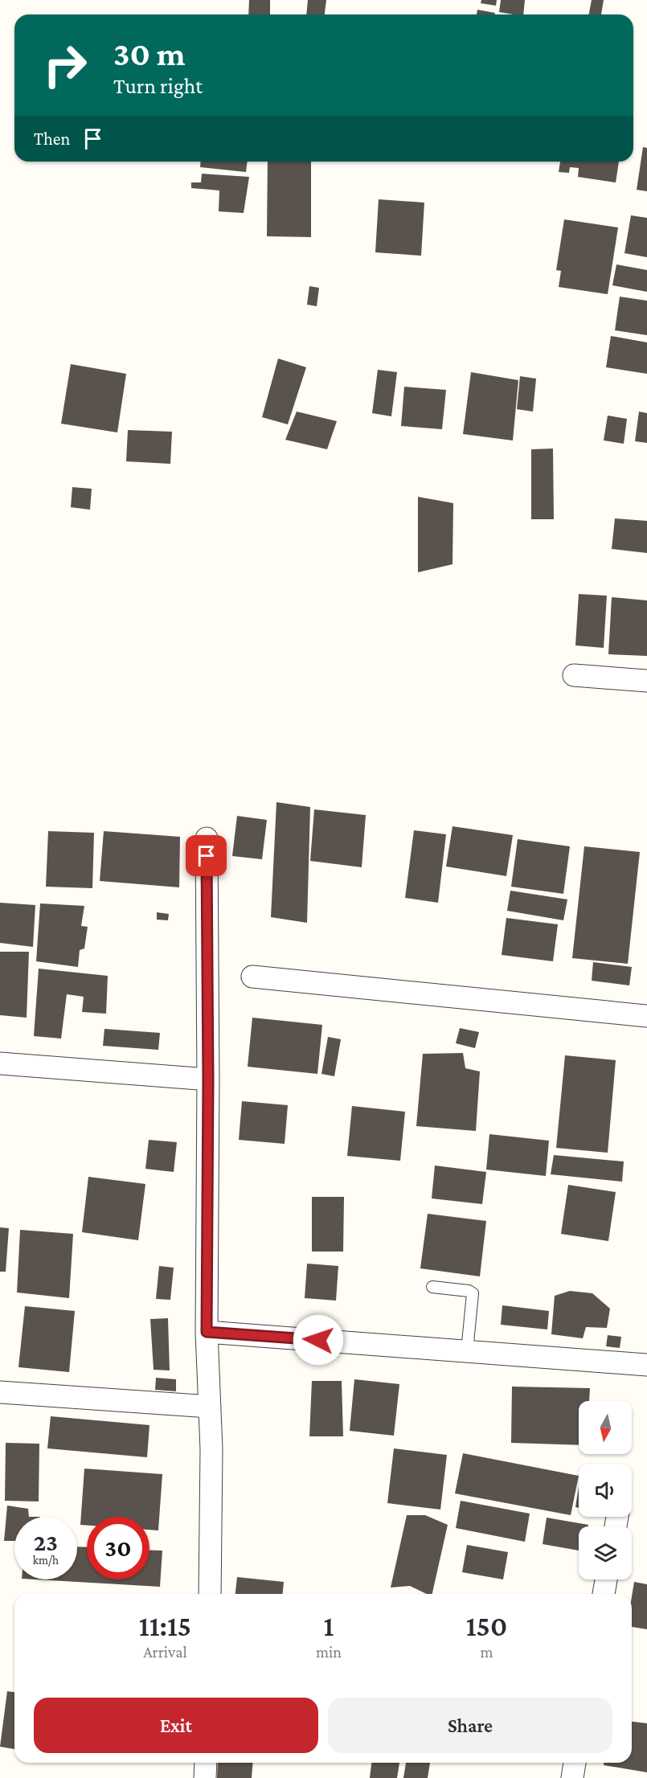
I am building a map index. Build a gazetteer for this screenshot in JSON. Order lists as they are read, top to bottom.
{
  "north": "bottom",
  "page": {
    "turn": ["30 m", "Turn right"],
    "then": "Then",
    "speed": "23 km/h",
    "limit": "30",
    "eta": [
      "11:15",
      "Arrival",
      "1",
      "min",
      "150",
      "m"
    ],
    "buttons": ["Exit", "Share"]
  }
}
